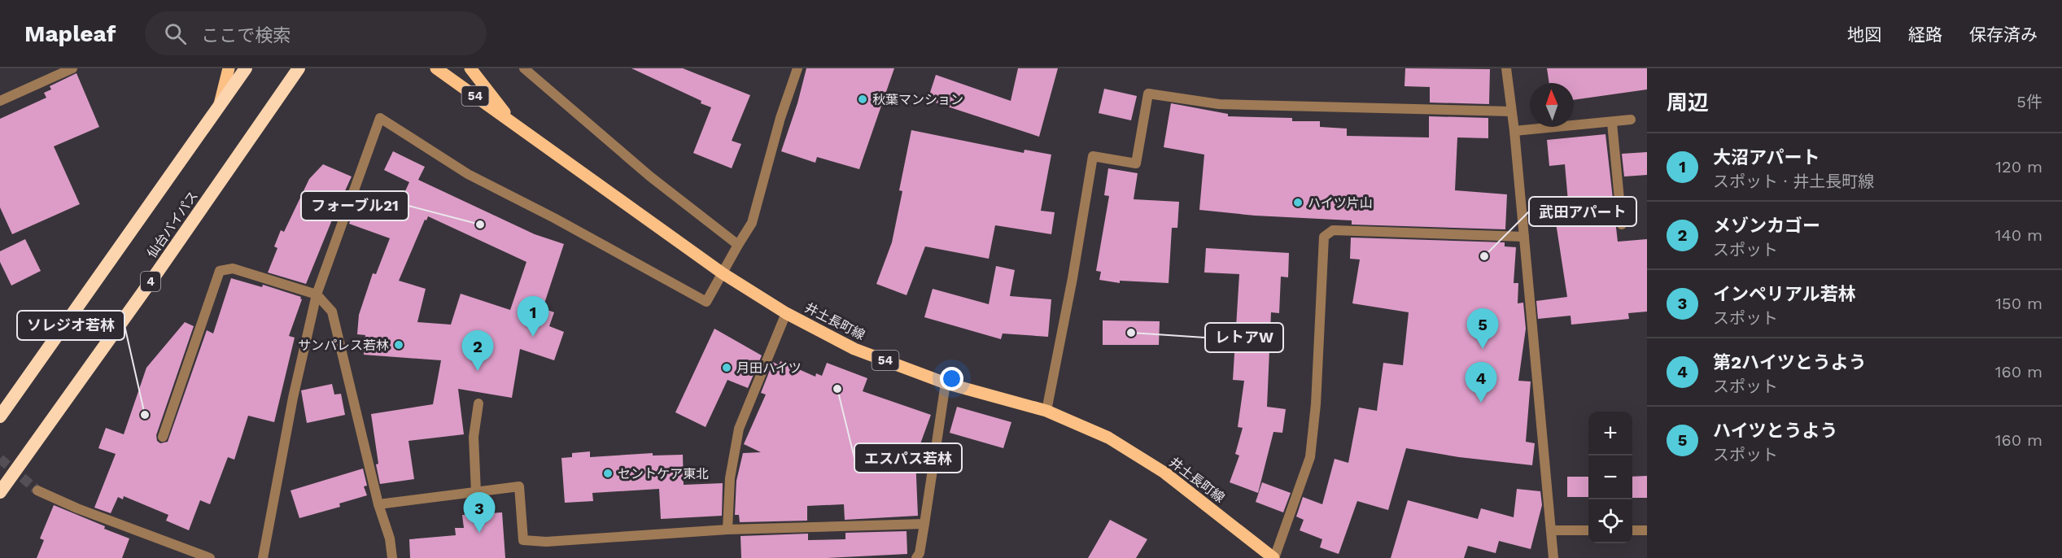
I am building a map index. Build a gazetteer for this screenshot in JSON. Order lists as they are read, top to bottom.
{
  "streets": {
    "highway": ["仙台バイパス", "4"],
    "main road": ["54", "井土長町線"]
  },
  "places": [
    "秋葉マンション",
    "ハイツ片山",
    "フォーブル21",
    "武田アパート",
    "レトアW",
    "サンパレス若林",
    "月田ハイツ",
    "エスパス若林",
    "ソレジオ若林",
    "セントケア東北"
  ],
  "north": "top",
  "page": {
    "header": "Mapleaf",
    "search": "ここで検索",
    "nav": ["地図", "経路", "保存済み"],
    "heading": ["周辺", "5件"],
    "list": [
      {
        "mark": "1",
        "name": "大沼アパート",
        "note": "スポット · 井土長町線",
        "value": "120 m"
      },
      {
        "mark": "2",
        "name": "メゾンカゴー",
        "note": "スポット",
        "value": "140 m"
      },
      {
        "mark": "3",
        "name": "インペリアル若林",
        "note": "スポット",
        "value": "150 m"
      },
      {
        "mark": "4",
        "name": "第2ハイツとうよう",
        "note": "スポット",
        "value": "160 m"
      },
      {
        "mark": "5",
        "name": "ハイツとうよう",
        "note": "スポット",
        "value": "160 m"
      }
    ],
    "pins": [
      "1",
      "5",
      "2",
      "4",
      "3"
    ],
    "map_buttons": ["+", "−"]
  }
}
